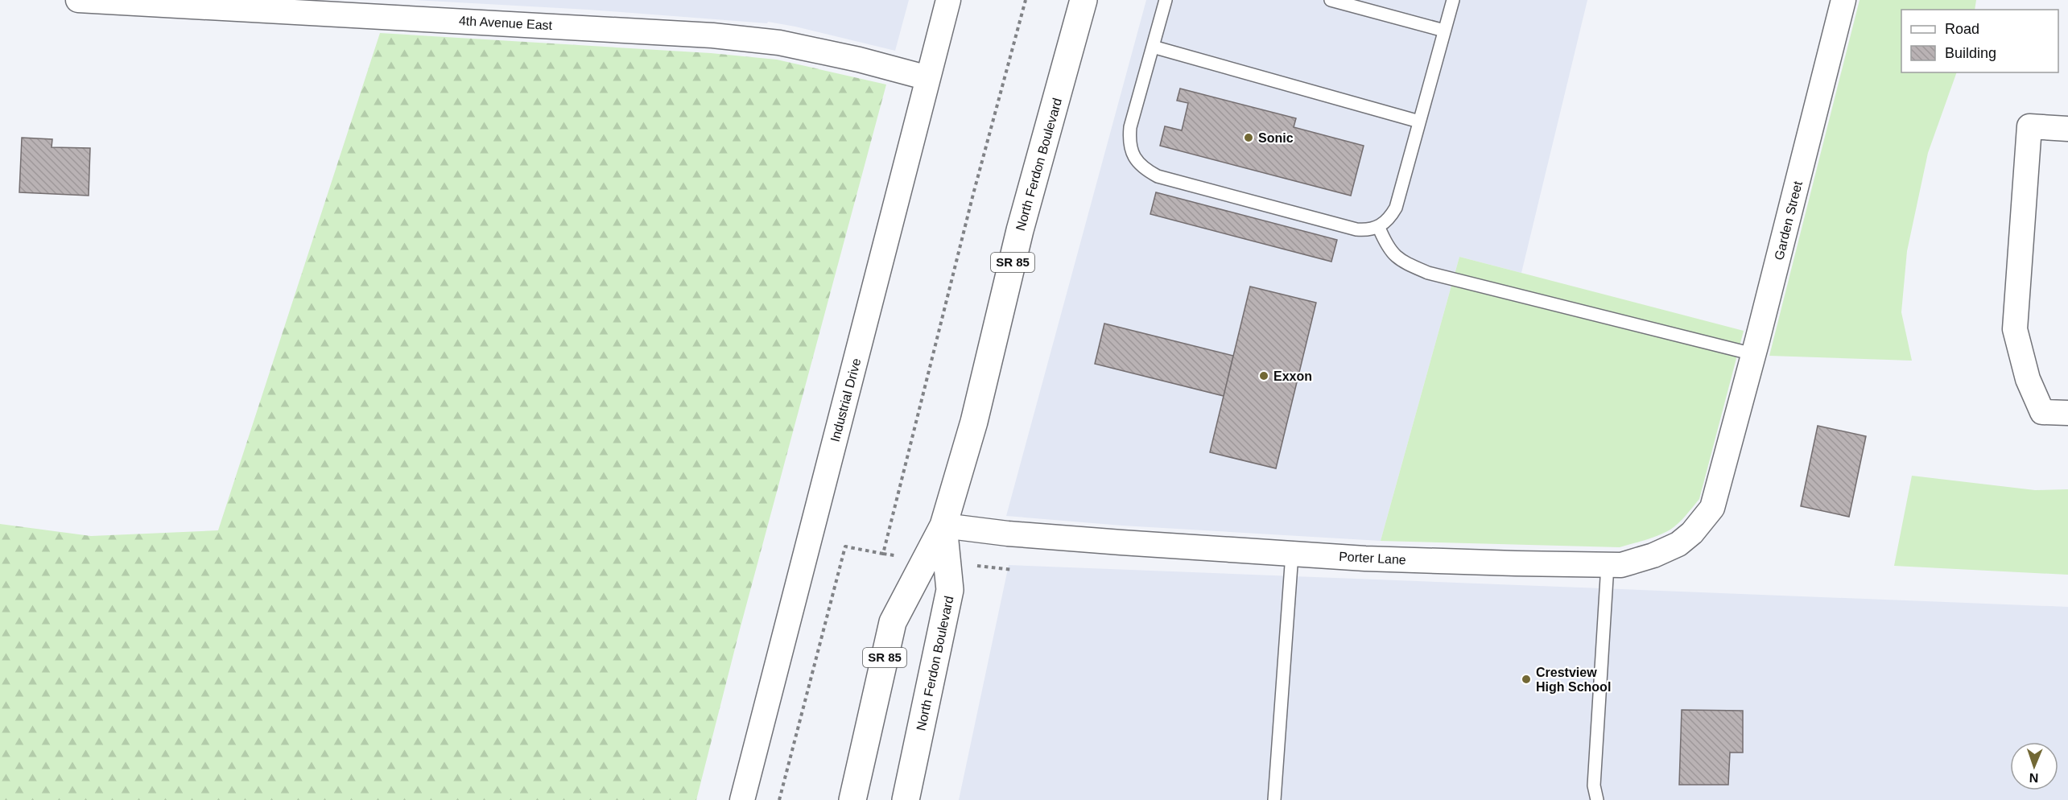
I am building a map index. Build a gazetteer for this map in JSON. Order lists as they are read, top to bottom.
{
  "streets": {
    "main road": ["North Ferdon Boulevard", "SR 85"],
    "street": [
      "4th Avenue East",
      "Garden Street",
      "Industrial Drive",
      "Porter Lane"
    ]
  },
  "crossings": [
    ["4th Avenue East", "Industrial Drive"],
    ["North Ferdon Boulevard", "Porter Lane"],
    ["Garden Street", "Porter Lane"]
  ],
  "places": ["Sonic", "Exxon", "Crestview High School"],
  "legend": ["Road", "Building"],
  "north": "bottom"
}
